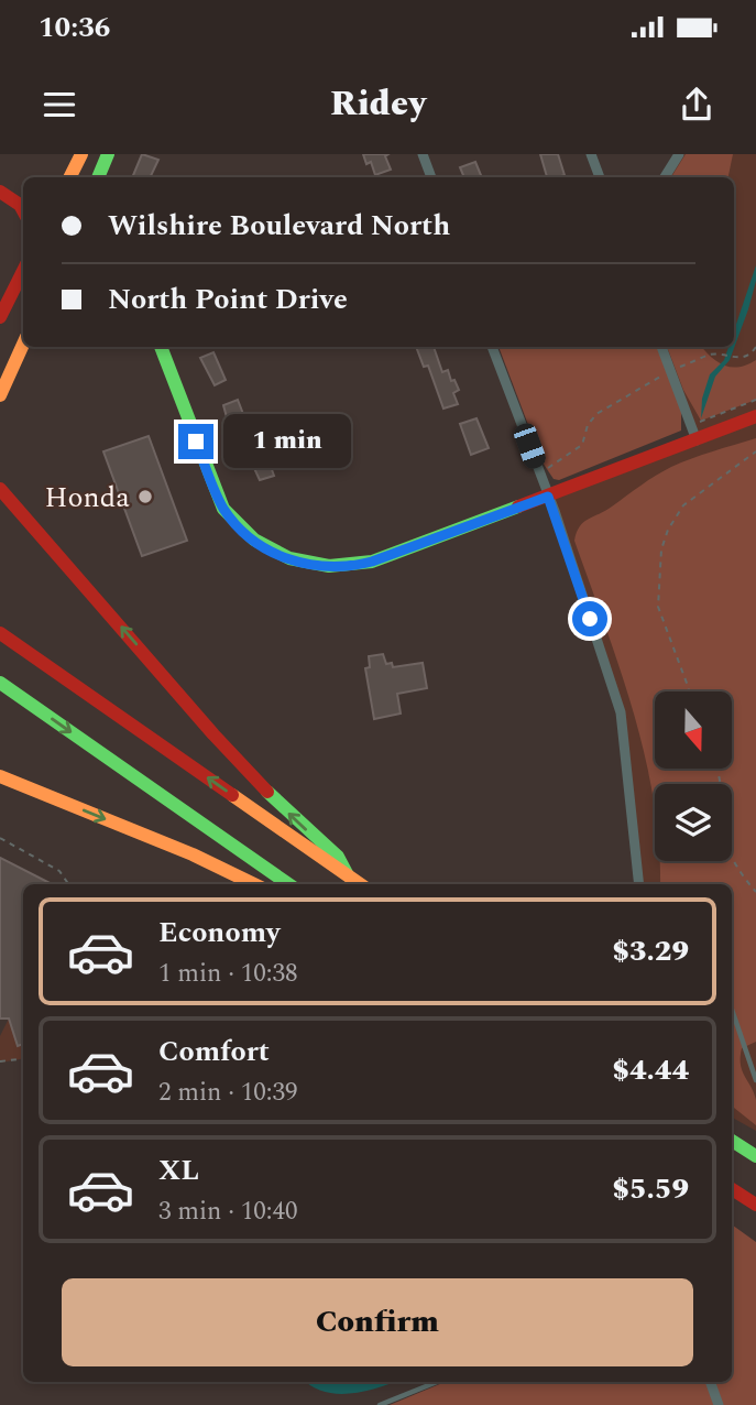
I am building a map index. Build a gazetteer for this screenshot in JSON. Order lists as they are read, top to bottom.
{
  "places": ["Honda"],
  "north": "bottom",
  "page": {
    "status": "10:36",
    "header": "Ridey",
    "banner": ["Wilshire Boulevard North", "North Point Drive"],
    "bubble": "1 min",
    "list": [
      {
        "name": "Economy",
        "note": "1 min · 10:38",
        "value": "$3.29"
      },
      {
        "name": "Comfort",
        "note": "2 min · 10:39",
        "value": "$4.44"
      },
      {
        "name": "XL",
        "note": "3 min · 10:40",
        "value": "$5.59"
      }
    ],
    "buttons": "Confirm"
  }
}
